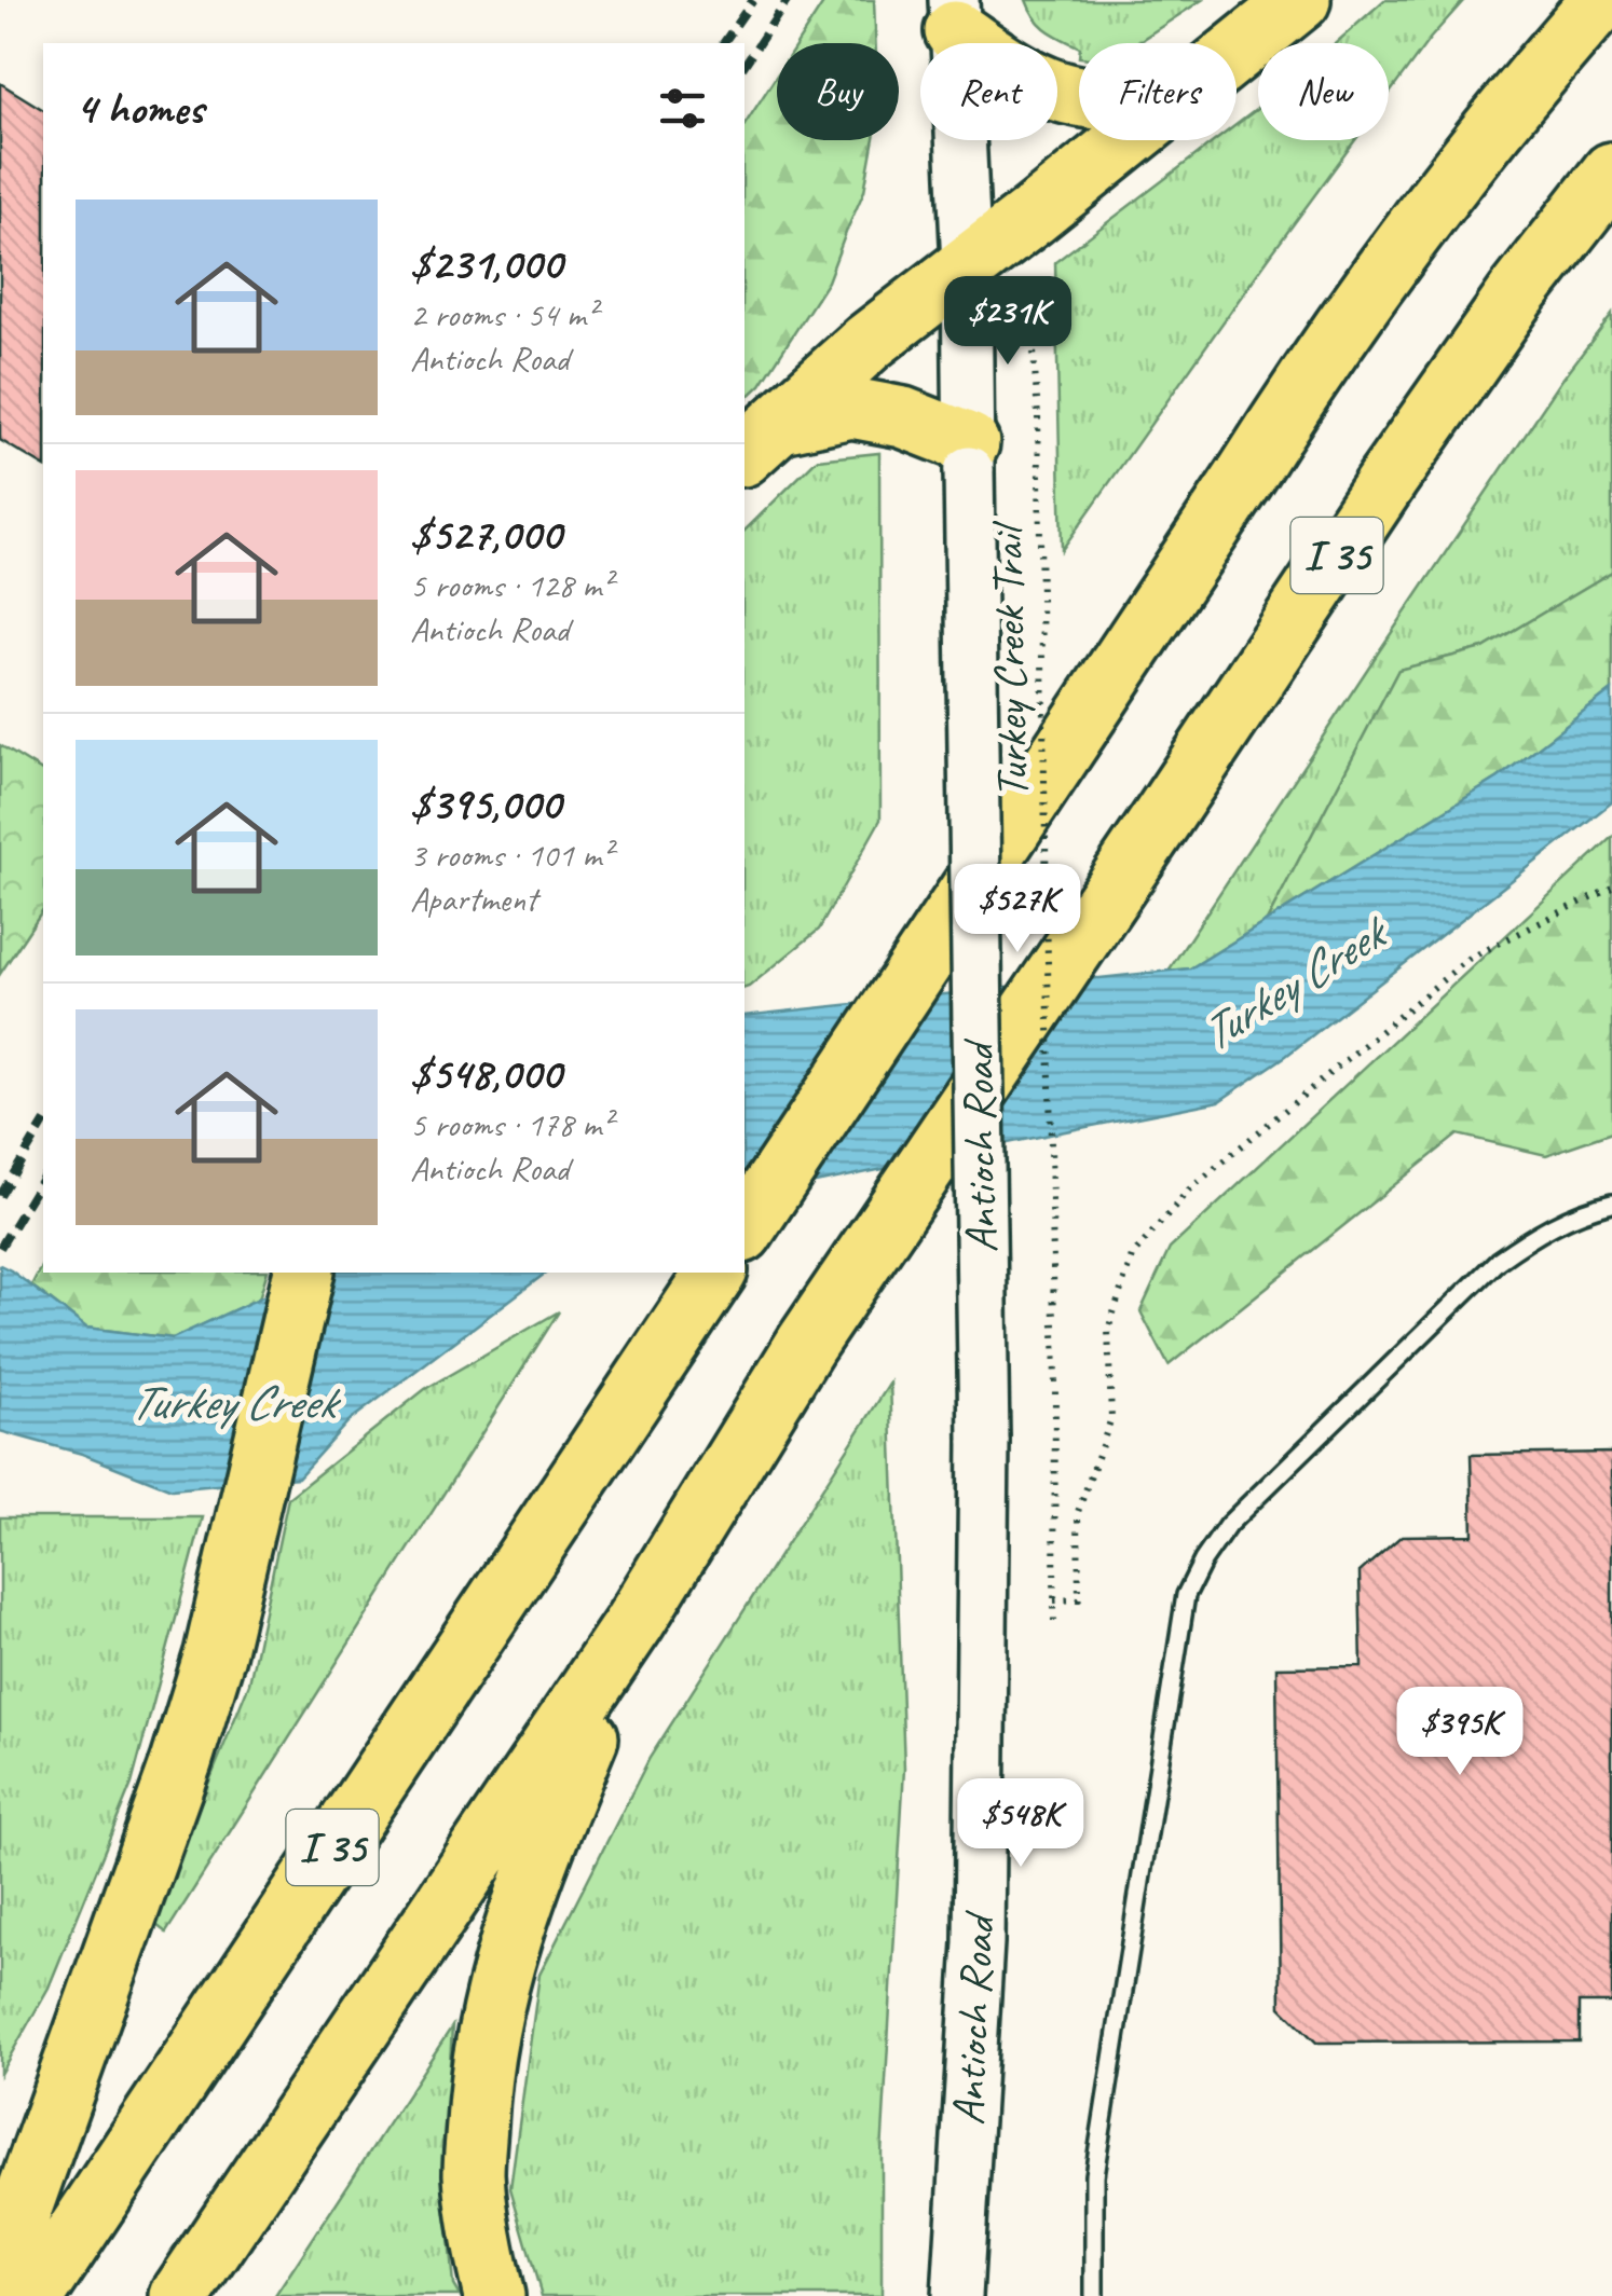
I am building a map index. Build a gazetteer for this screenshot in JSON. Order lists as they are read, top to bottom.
{
  "streets": {
    "highway": ["I 35"],
    "main road": ["Antioch Road"],
    "path": ["Turkey Creek Trail"]
  },
  "water": ["Turkey Creek"],
  "page": {
    "chip": [
      "Buy",
      "Rent",
      "Filters",
      "New"
    ],
    "heading": "4 homes",
    "list": [
      {
        "name": "$231,000",
        "note": "2 rooms · 54 m² · Antioch Road"
      },
      {
        "name": "$527,000",
        "note": "5 rooms · 128 m² · Antioch Road"
      },
      {
        "name": "$395,000",
        "note": "3 rooms · 101 m² · Apartment"
      },
      {
        "name": "$548,000",
        "note": "5 rooms · 178 m² · Antioch Road"
      }
    ],
    "price": [
      "$231K",
      "$527K",
      "$395K",
      "$548K"
    ]
  }
}
